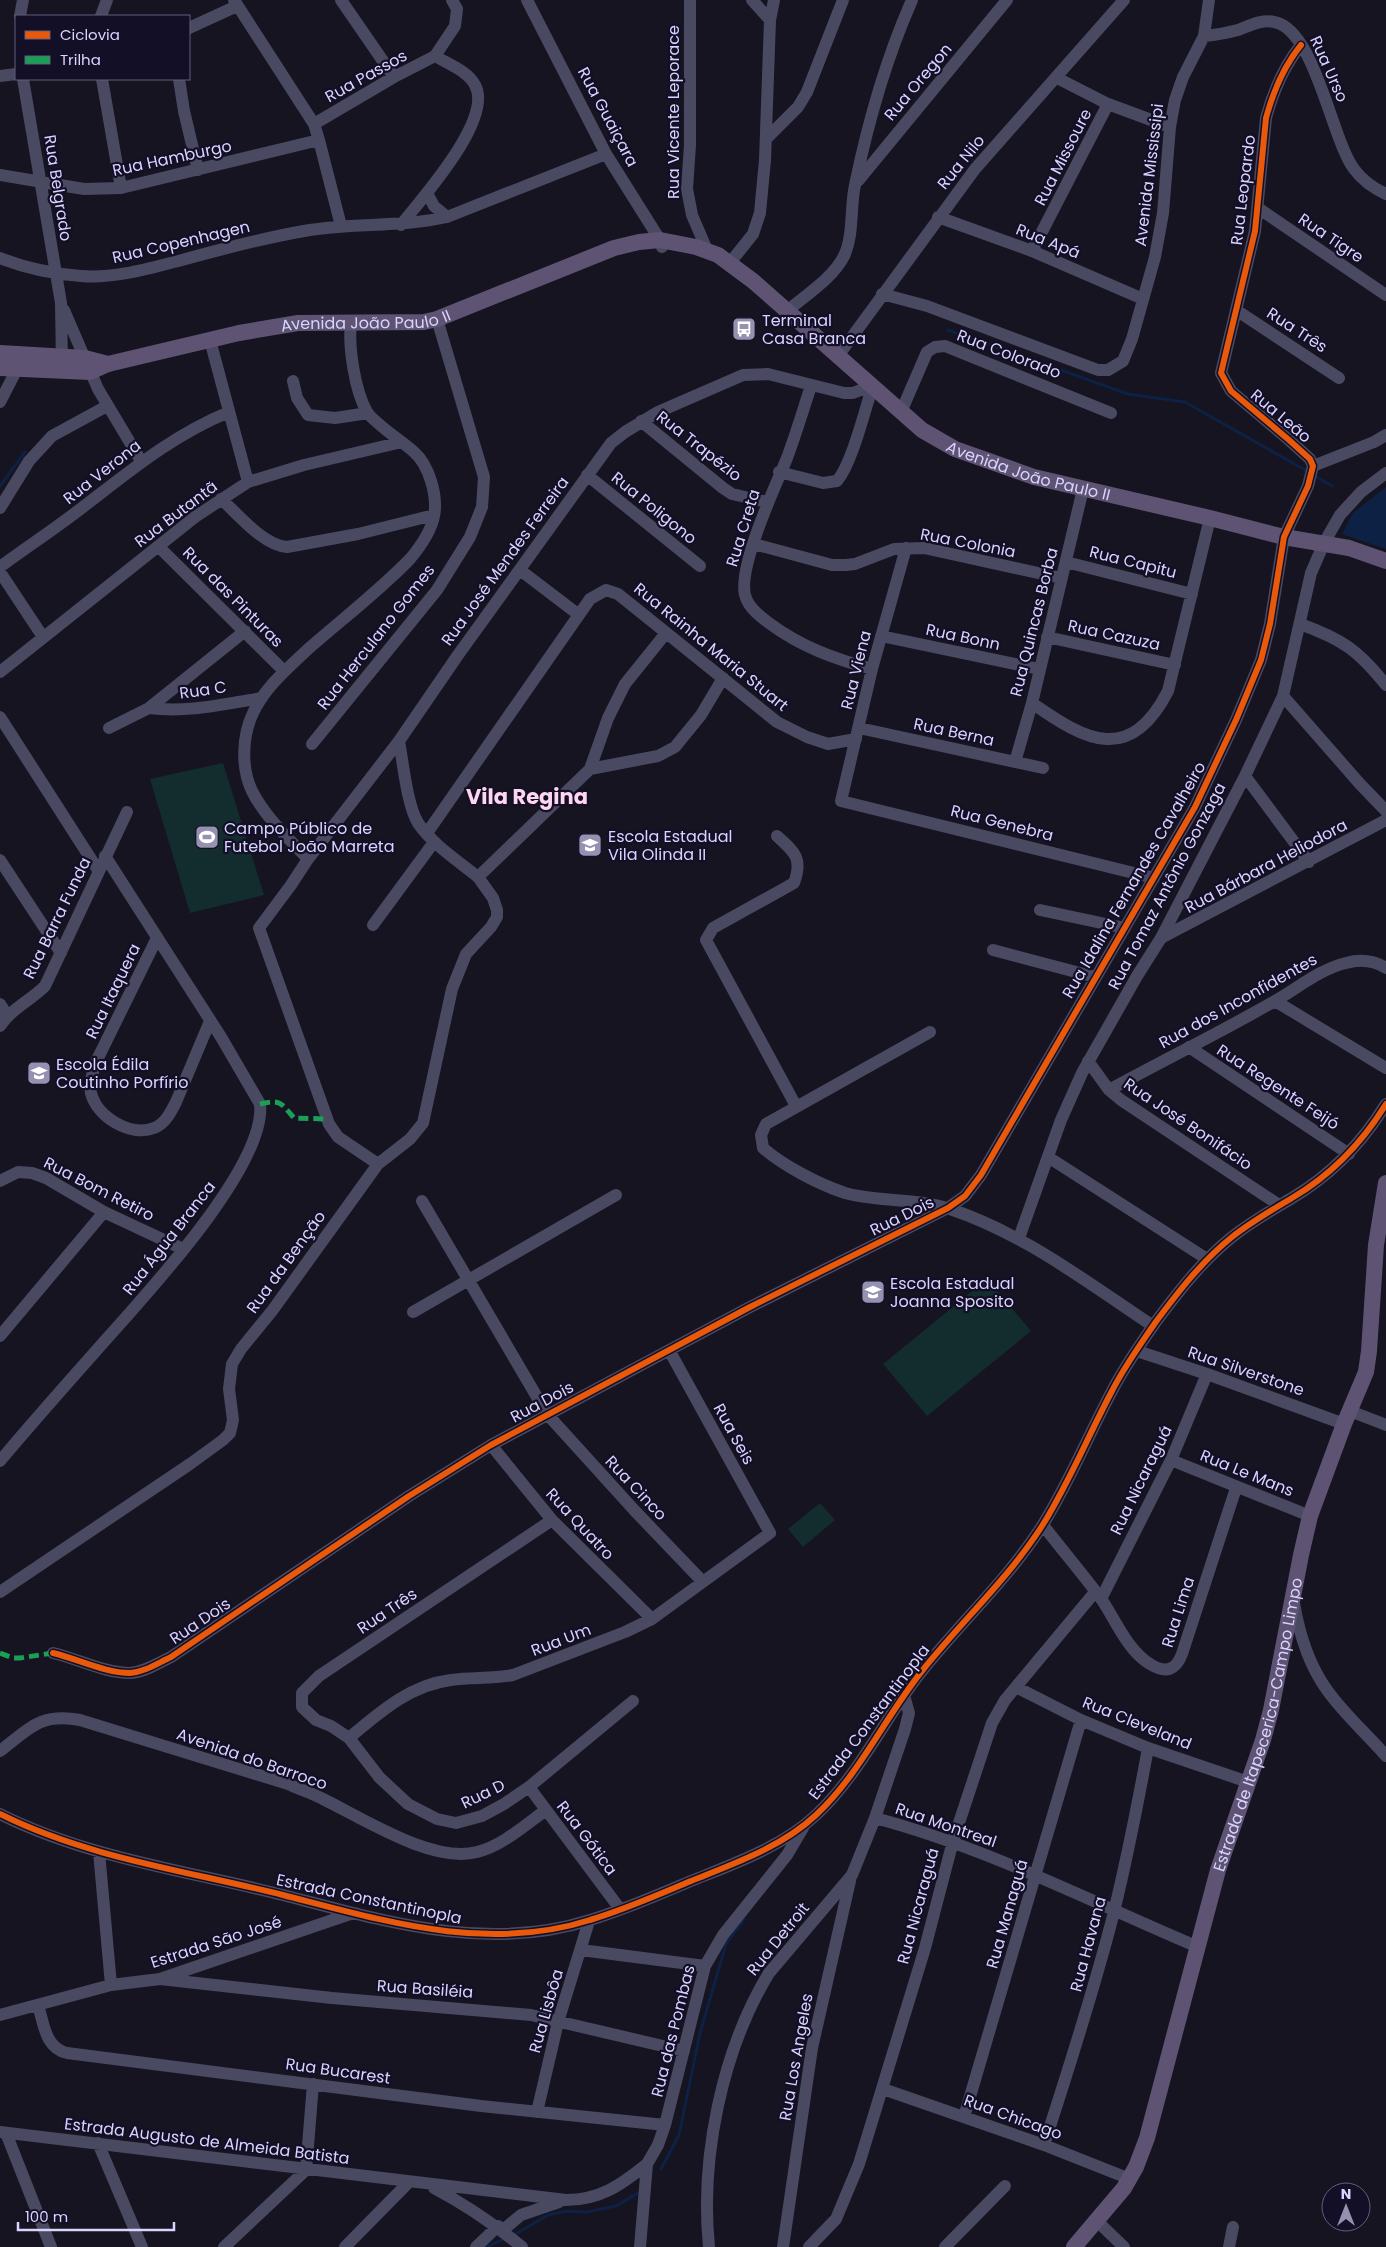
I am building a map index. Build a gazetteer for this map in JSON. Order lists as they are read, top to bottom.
{
  "streets": {
    "main road": ["Avenida João Paulo II", "Estrada de Itapecerica-Campo Limpo"],
    "street": [
      "Rua Urso",
      "Rua Passos",
      "Rua Oregon",
      "Rua Vicente Leporace",
      "Rua Guaiçara",
      "Rua Missoure",
      "Rua Hamburgo",
      "Rua Nilo",
      "Avenida Mississipi",
      "Rua Belgrado",
      "Rua Leopardo",
      "Rua Tigre",
      "Rua Apá",
      "Rua Copenhagen",
      "Rua Três",
      "Rua Colorado",
      "Rua Leão",
      "Rua Trapézio",
      "Rua Verona",
      "Rua Poligono",
      "Rua Butantã",
      "Rua Creta",
      "Rua Colonia",
      "Rua José Mendes Ferreira",
      "Rua Capitu",
      "Rua das Pinturas",
      "Rua Quincas Borba",
      "Rua Cazuza",
      "Rua Herculano Gomes",
      "Rua Bonn",
      "Rua Rainha Maria Stuart",
      "Rua Viena",
      "Rua C",
      "Rua Berna",
      "Rua Genebra",
      "Rua Bárbara Heliodora",
      "Rua Idalina Fernandes Cavalheiro",
      "Rua Tomaz Antônio Gonzaga",
      "Rua Barra Funda",
      "Rua Itaquera",
      "Rua dos Inconfidentes",
      "Rua Regente Feijó",
      "Rua José Bonifácio",
      "Rua Bom Retiro",
      "Rua Dois",
      "Rua Água Branca",
      "Rua da Benção",
      "Rua Silverstone",
      "Rua Seis",
      "Rua Le Mans",
      "Rua Nicaraguá",
      "Rua Cinco",
      "Rua Quatro",
      "Rua Lima",
      "Rua Um",
      "Estrada Constantinopla",
      "Rua Cleveland",
      "Avenida do Barroco",
      "Rua D",
      "Rua Montreal",
      "Rua Gótica",
      "Rua Managuá",
      "Rua Detroit",
      "Estrada São José",
      "Rua Havana",
      "Rua Basiléia",
      "Rua Lisbôa",
      "Rua das Pombas",
      "Rua Los Angeles",
      "Rua Bucarest",
      "Rua Chicago",
      "Estrada Augusto de Almeida Batista"
    ]
  },
  "crossings": [
    ["Rua Urso", "Avenida Mississipi"],
    ["Rua Urso", "Rua Leopardo"],
    ["Rua Oregon", "Avenida João Paulo II"],
    ["Rua Vicente Leporace", "Avenida João Paulo II"],
    ["Rua Guaiçara", "Rua Copenhagen"],
    ["Rua Guaiçara", "Avenida João Paulo II"],
    ["Rua Missoure", "Rua Apá"],
    ["Rua Hamburgo", "Rua Belgrado"],
    ["Rua Nilo", "Avenida Mississipi"],
    ["Rua Nilo", "Rua Apá"],
    ["Rua Nilo", "Avenida João Paulo II"],
    ["Avenida Mississipi", "Rua Apá"],
    ["Rua Belgrado", "Rua Copenhagen"],
    ["Rua Belgrado", "Avenida João Paulo II"],
    ["Rua Belgrado", "Rua Verona"],
    ["Rua Leopardo", "Rua Tigre"],
    ["Rua Leopardo", "Rua Três"],
    ["Rua Leopardo", "Rua Leão"],
    ["Avenida João Paulo II", "Rua Colorado"],
    ["Avenida João Paulo II", "Rua Leão"],
    ["Avenida João Paulo II", "Rua José Mendes Ferreira"],
    ["Avenida João Paulo II", "Rua Quincas Borba"],
    ["Avenida João Paulo II", "Rua Herculano Gomes"],
    ["Avenida João Paulo II", "Rua Idalina Fernandes Cavalheiro"],
    ["Avenida João Paulo II", "Rua Tomaz Antônio Gonzaga"],
    ["Rua Três", "Rua Quatro"],
    ["Rua Três", "Rua Um"],
    ["Rua Três", "Rua D"],
    ["Rua Leão", "Rua Idalina Fernandes Cavalheiro"],
    ["Rua Trapézio", "Rua Creta"],
    ["Rua Trapézio", "Rua José Mendes Ferreira"],
    ["Rua Poligono", "Rua José Mendes Ferreira"],
    ["Rua Butantã", "Rua das Pinturas"],
    ["Rua Creta", "Rua Colonia"],
    ["Rua Creta", "Rua José Mendes Ferreira"],
    ["Rua Creta", "Rua Viena"],
    ["Rua Colonia", "Rua Quincas Borba"],
    ["Rua Colonia", "Rua Viena"],
    ["Rua José Mendes Ferreira", "Rua da Benção"],
    ["Rua Capitu", "Rua Quincas Borba"],
    ["Rua Quincas Borba", "Rua Cazuza"],
    ["Rua Quincas Borba", "Rua Bonn"],
    ["Rua Quincas Borba", "Rua Berna"],
    ["Rua Bonn", "Rua Viena"],
    ["Rua Rainha Maria Stuart", "Rua Viena"],
    ["Rua Rainha Maria Stuart", "Rua Berna"],
    ["Rua Viena", "Rua Berna"],
    ["Rua Viena", "Rua Genebra"],
    ["Rua Genebra", "Rua Idalina Fernandes Cavalheiro"],
    ["Rua Bárbara Heliodora", "Rua Tomaz Antônio Gonzaga"],
    ["Rua Idalina Fernandes Cavalheiro", "Rua Dois"],
    ["Rua Tomaz Antônio Gonzaga", "Rua José Bonifácio"],
    ["Rua Barra Funda", "Rua Água Branca"],
    ["Rua Itaquera", "Rua Água Branca"],
    ["Rua dos Inconfidentes", "Rua Regente Feijó"],
    ["Rua dos Inconfidentes", "Rua José Bonifácio"],
    ["Rua Regente Feijó", "Estrada Constantinopla"],
    ["Rua José Bonifácio", "Estrada Constantinopla"],
    ["Rua Bom Retiro", "Rua Água Branca"],
    ["Rua Dois", "Rua Seis"],
    ["Rua Dois", "Rua Cinco"],
    ["Rua Dois", "Rua Quatro"],
    ["Rua Silverstone", "Rua Nicaraguá"],
    ["Rua Silverstone", "Estrada Constantinopla"],
    ["Rua Silverstone", "Estrada de Itapecerica-Campo Limpo"],
    ["Rua Seis", "Rua Um"],
    ["Rua Le Mans", "Rua Nicaraguá"],
    ["Rua Le Mans", "Rua Lima"],
    ["Rua Le Mans", "Estrada de Itapecerica-Campo Limpo"],
    ["Rua Nicaraguá", "Rua Lima"],
    ["Rua Nicaraguá", "Rua Cleveland"],
    ["Rua Nicaraguá", "Rua Montreal"],
    ["Rua Nicaraguá", "Rua Chicago"],
    ["Rua Cinco", "Rua Um"],
    ["Rua Quatro", "Rua Um"],
    ["Rua Lima", "Estrada Constantinopla"],
    ["Rua Um", "Rua D"],
    ["Estrada Constantinopla", "Rua Gótica"],
    ["Estrada Constantinopla", "Rua Detroit"],
    ["Estrada Constantinopla", "Estrada São José"],
    ["Estrada Constantinopla", "Rua Lisbôa"],
    ["Estrada Constantinopla", "Rua das Pombas"],
    ["Rua Cleveland", "Estrada de Itapecerica-Campo Limpo"],
    ["Rua Cleveland", "Rua Managuá"],
    ["Rua Cleveland", "Rua Havana"],
    ["Estrada de Itapecerica-Campo Limpo", "Rua Montreal"],
    ["Estrada de Itapecerica-Campo Limpo", "Rua Chicago"],
    ["Avenida do Barroco", "Rua Gótica"],
    ["Rua D", "Rua Gótica"],
    ["Rua Montreal", "Rua Managuá"],
    ["Rua Montreal", "Rua Detroit"],
    ["Rua Montreal", "Rua Havana"],
    ["Rua Managuá", "Rua Chicago"],
    ["Rua Detroit", "Rua Los Angeles"],
    ["Estrada São José", "Rua Basiléia"],
    ["Estrada São José", "Rua Bucarest"],
    ["Rua Havana", "Rua Chicago"],
    ["Rua Basiléia", "Rua Lisbôa"],
    ["Rua Basiléia", "Rua das Pombas"],
    ["Rua Lisbôa", "Rua Bucarest"],
    ["Rua das Pombas", "Rua Bucarest"],
    ["Rua das Pombas", "Estrada Augusto de Almeida Batista"]
  ],
  "districts": ["Vila Regina"],
  "places": {
    "bus stop": ["Terminal Casa Branca"],
    "sports": ["Campo Público de Futebol João Marreta"],
    "school or university": ["Escola Estadual Vila Olinda II", "Escola Édila Coutinho Porfírio", "Escola Estadual Joanna Sposito"]
  },
  "legend": ["Ciclovia", "Trilha"],
  "scale_bar": "100 m",
  "north": "top"
}
